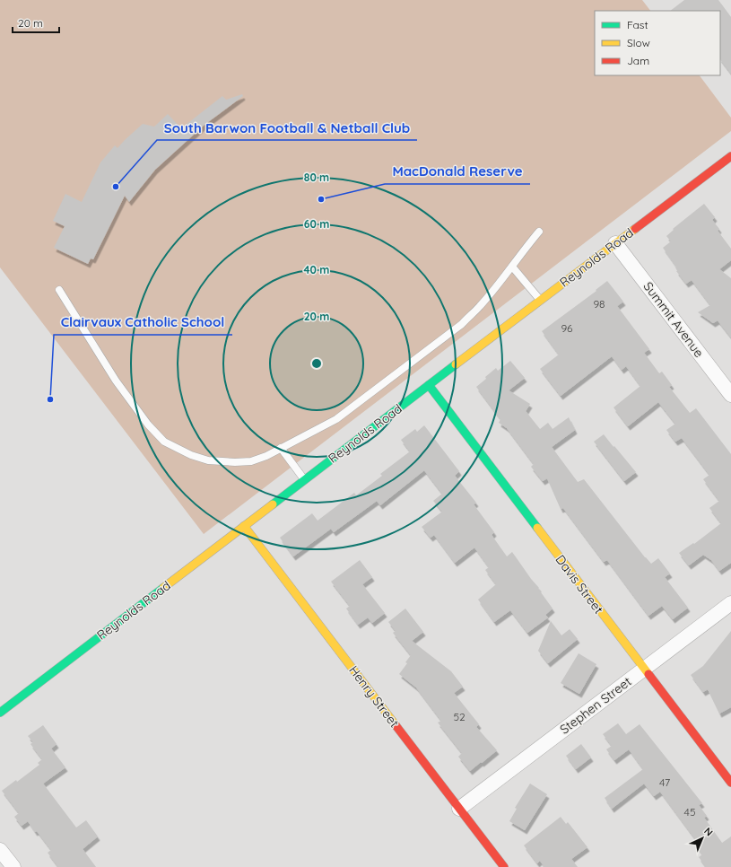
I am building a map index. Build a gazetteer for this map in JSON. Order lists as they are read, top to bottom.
{
  "streets": {
    "street": [
      "Reynolds Road",
      "Summit Avenue",
      "Davis Street",
      "Henry Street",
      "Stephen Street"
    ]
  },
  "crossings": [
    ["Reynolds Road", "Summit Avenue"],
    ["Reynolds Road", "Davis Street"],
    ["Reynolds Road", "Henry Street"],
    ["Davis Street", "Stephen Street"],
    ["Henry Street", "Stephen Street"]
  ],
  "places": ["South Barwon Football & Netball Club", "MacDonald Reserve", "Clairvaux Catholic School"],
  "house_numbers": [
    "98",
    "96",
    "52",
    "47",
    "45"
  ],
  "legend": ["Fast", "Slow", "Jam"],
  "scale_bar": "20 m",
  "north": "top right",
  "rings": [
    "80 m",
    "60 m",
    "40 m",
    "20 m"
  ]
}
